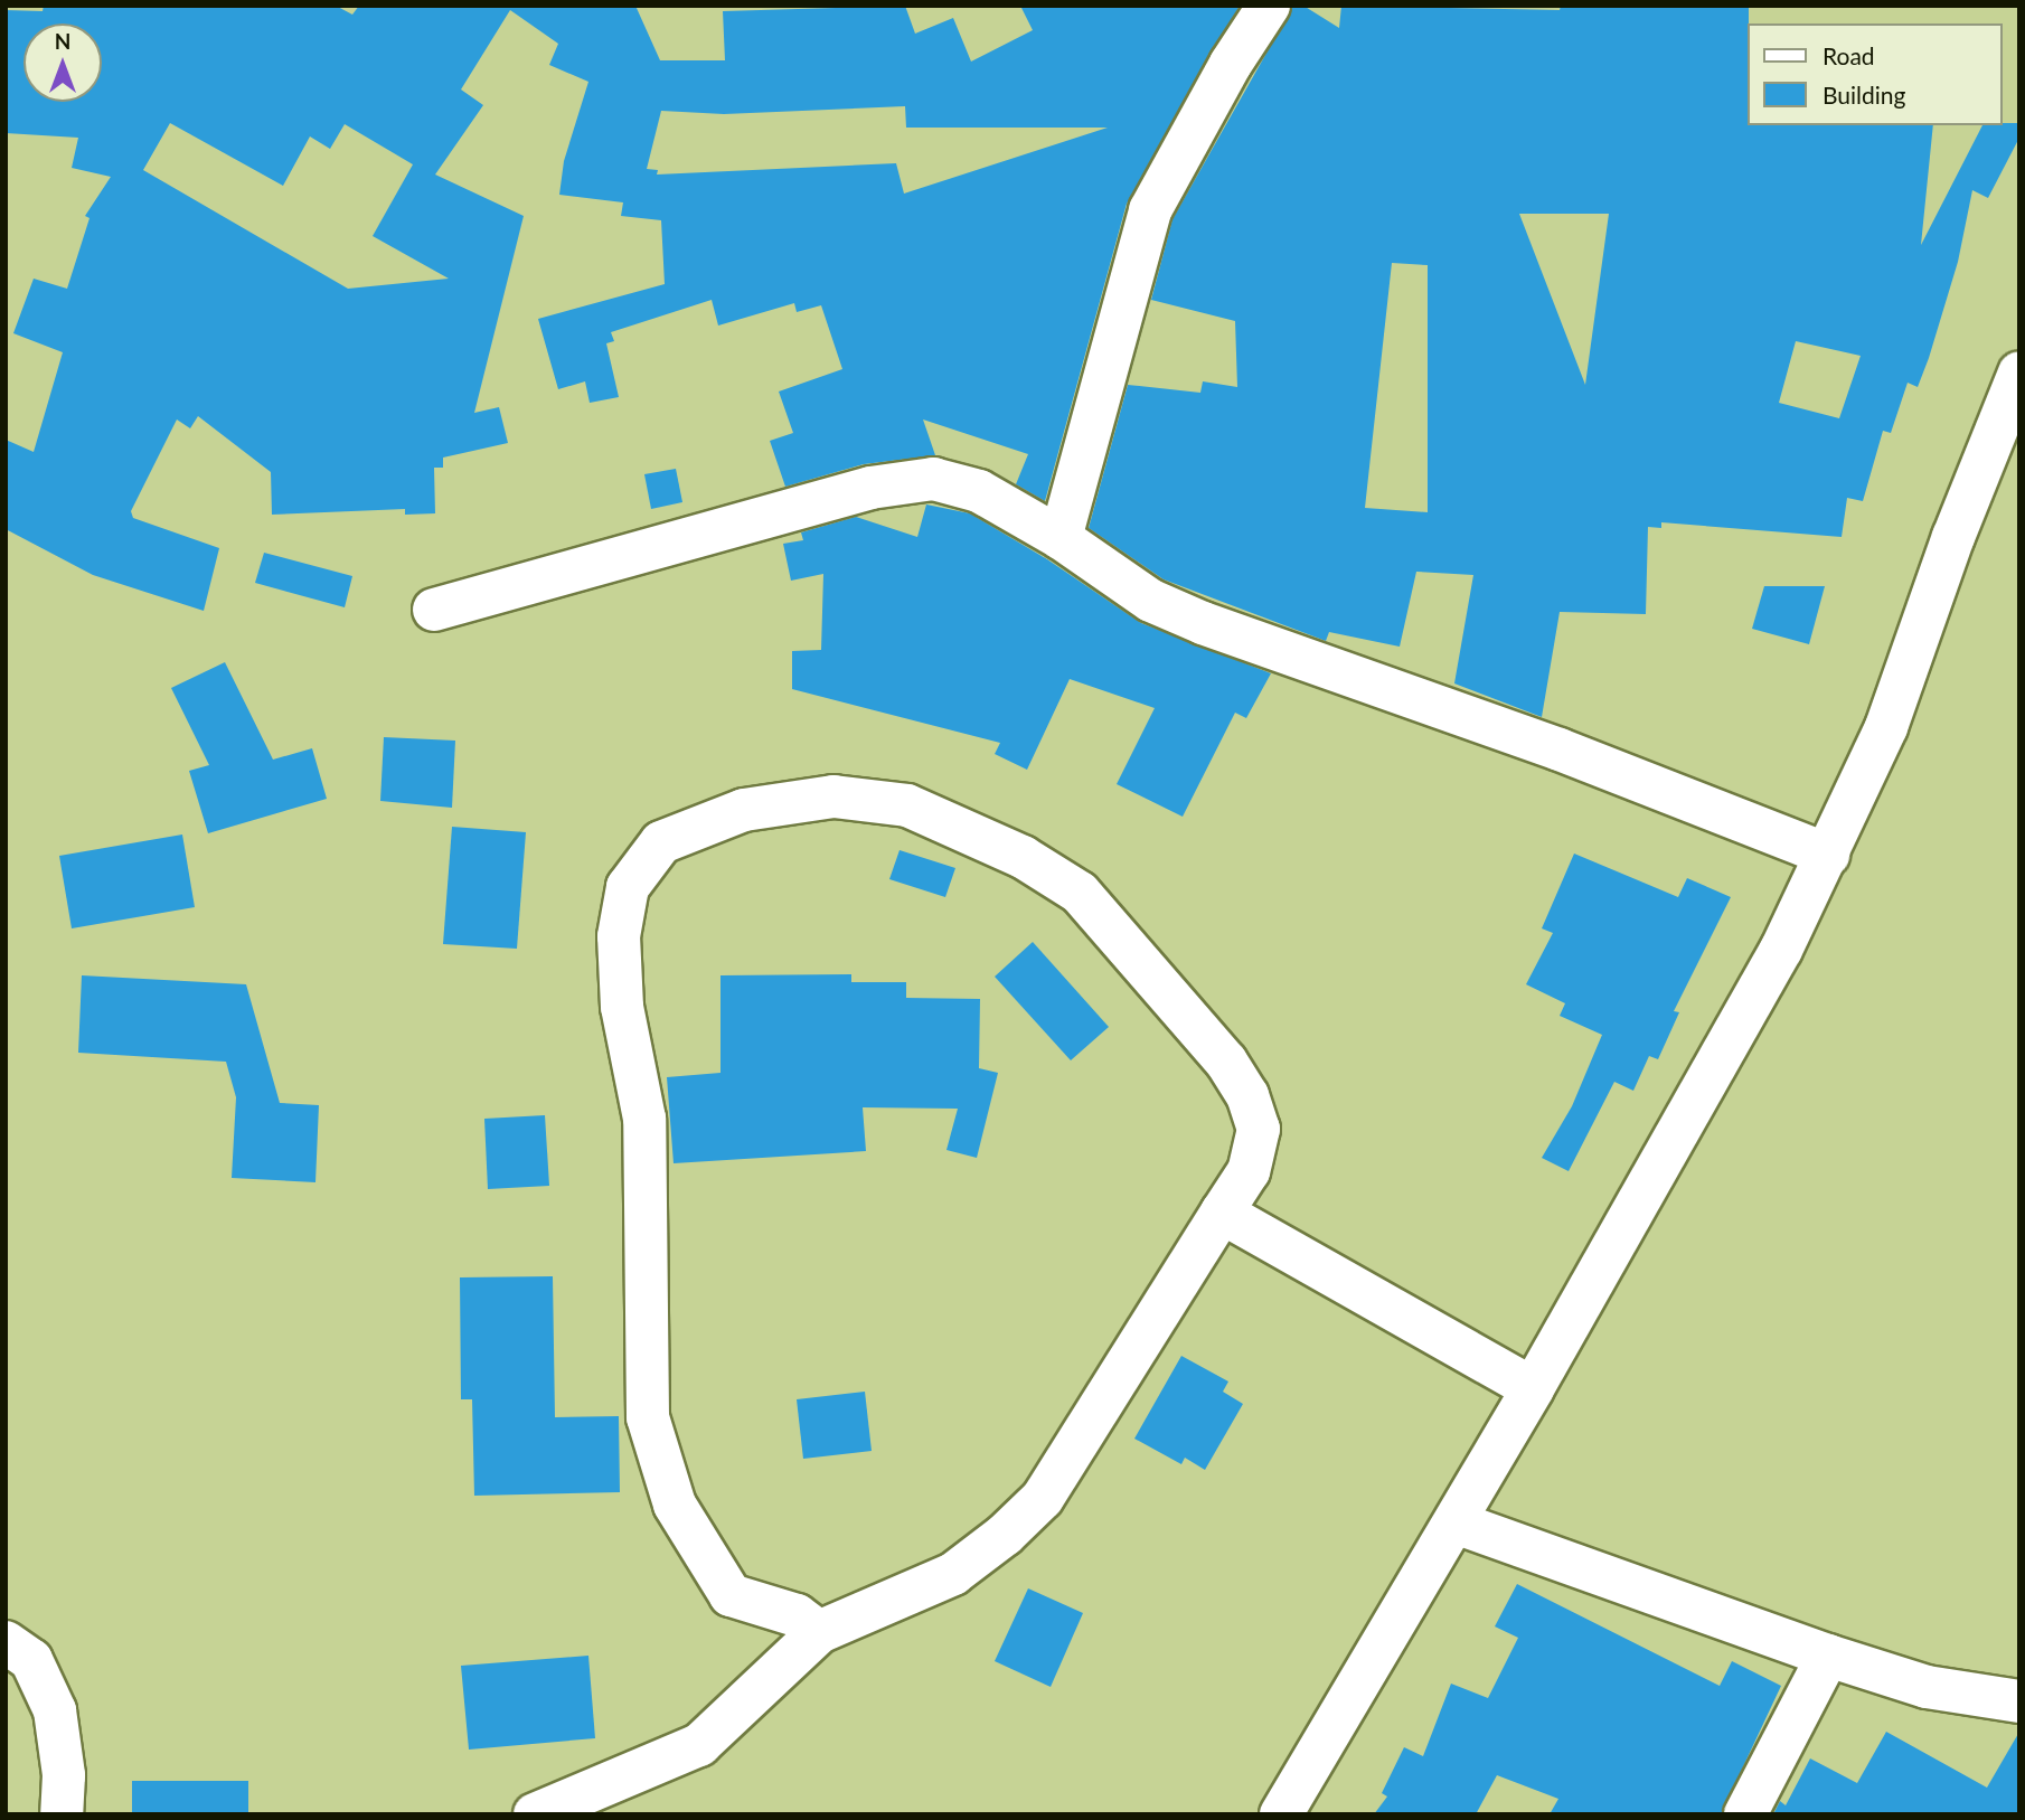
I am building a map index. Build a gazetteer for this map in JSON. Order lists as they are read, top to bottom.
{
  "legend": ["Road", "Building"],
  "north": "top"
}
